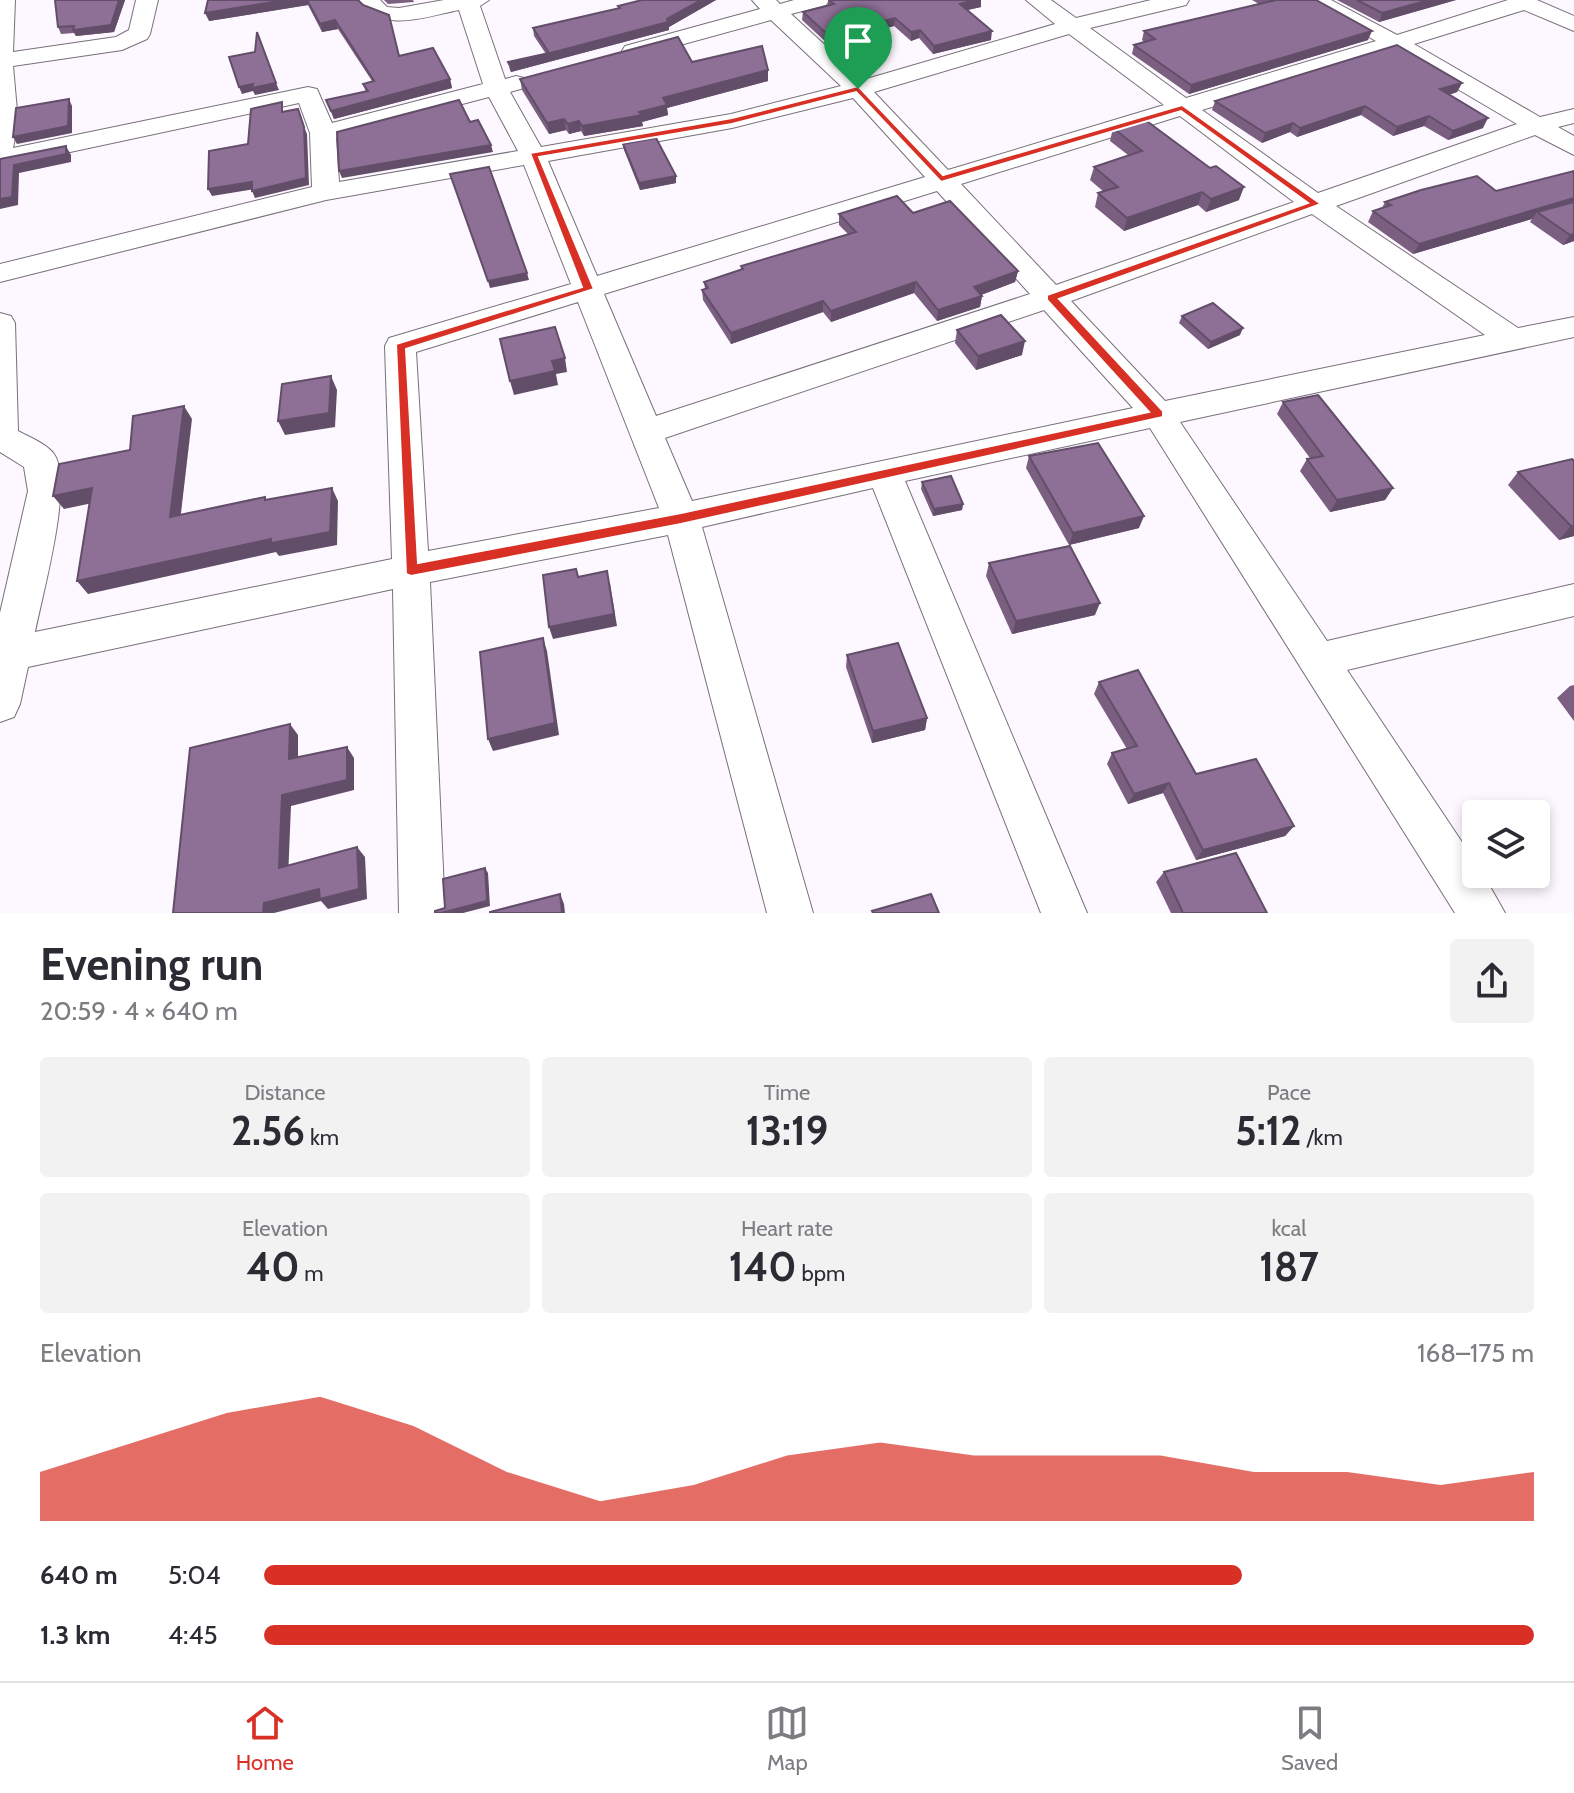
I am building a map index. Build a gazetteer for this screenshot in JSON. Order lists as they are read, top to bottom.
{
  "page": {
    "heading": ["Evening run", "20:59 · 4 × 640 m"],
    "stats": [
      ["Distance", "2.56 km"],
      ["Time", "13:19"],
      ["Pace", "5:12 /km"],
      ["Elevation", "40 m"],
      ["Heart rate", "140 bpm"],
      ["kcal", "187"]
    ],
    "chart": ["Elevation", "168–175 m"],
    "list": [
      {
        "name": "640 m",
        "note": "5:04"
      },
      {
        "name": "1.3 km",
        "note": "4:45"
      }
    ],
    "tabs": ["Home", "Map", "Saved"]
  }
}
